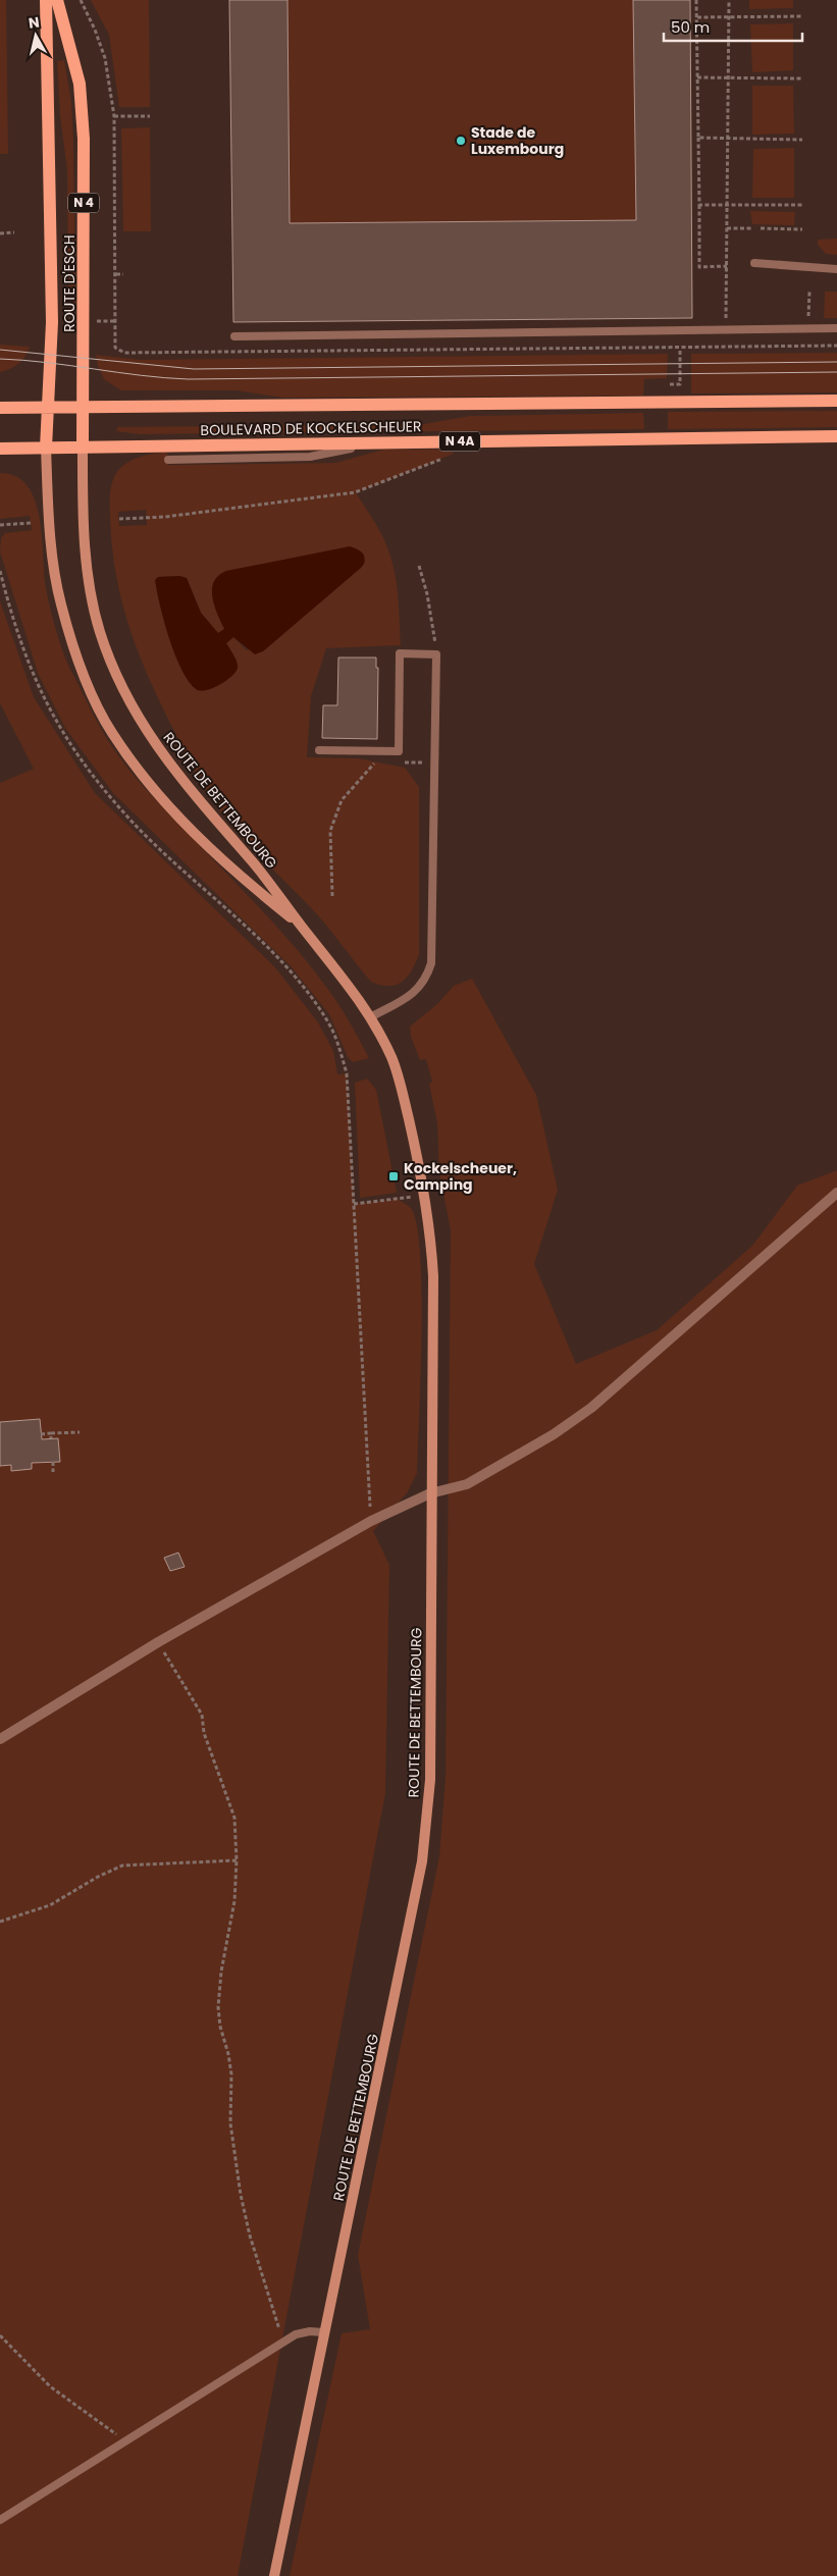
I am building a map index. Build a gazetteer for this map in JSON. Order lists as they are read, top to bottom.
{
  "streets": {
    "main road": [
      "N 4",
      "ROUTE D'ESCH",
      "BOULEVARD DE KOCKELSCHEUER",
      "N 4A",
      "ROUTE DE BETTEMBOURG"
    ]
  },
  "crossings": [
    ["ROUTE D'ESCH", "BOULEVARD DE KOCKELSCHEUER"],
    ["ROUTE D'ESCH", "ROUTE DE BETTEMBOURG"],
    ["BOULEVARD DE KOCKELSCHEUER", "ROUTE DE BETTEMBOURG"]
  ],
  "places": {
    "other": ["Stade de Luxembourg"],
    "transit": ["Kockelscheuer, Camping"]
  },
  "scale_bar": "50 m",
  "north": "top"
}
